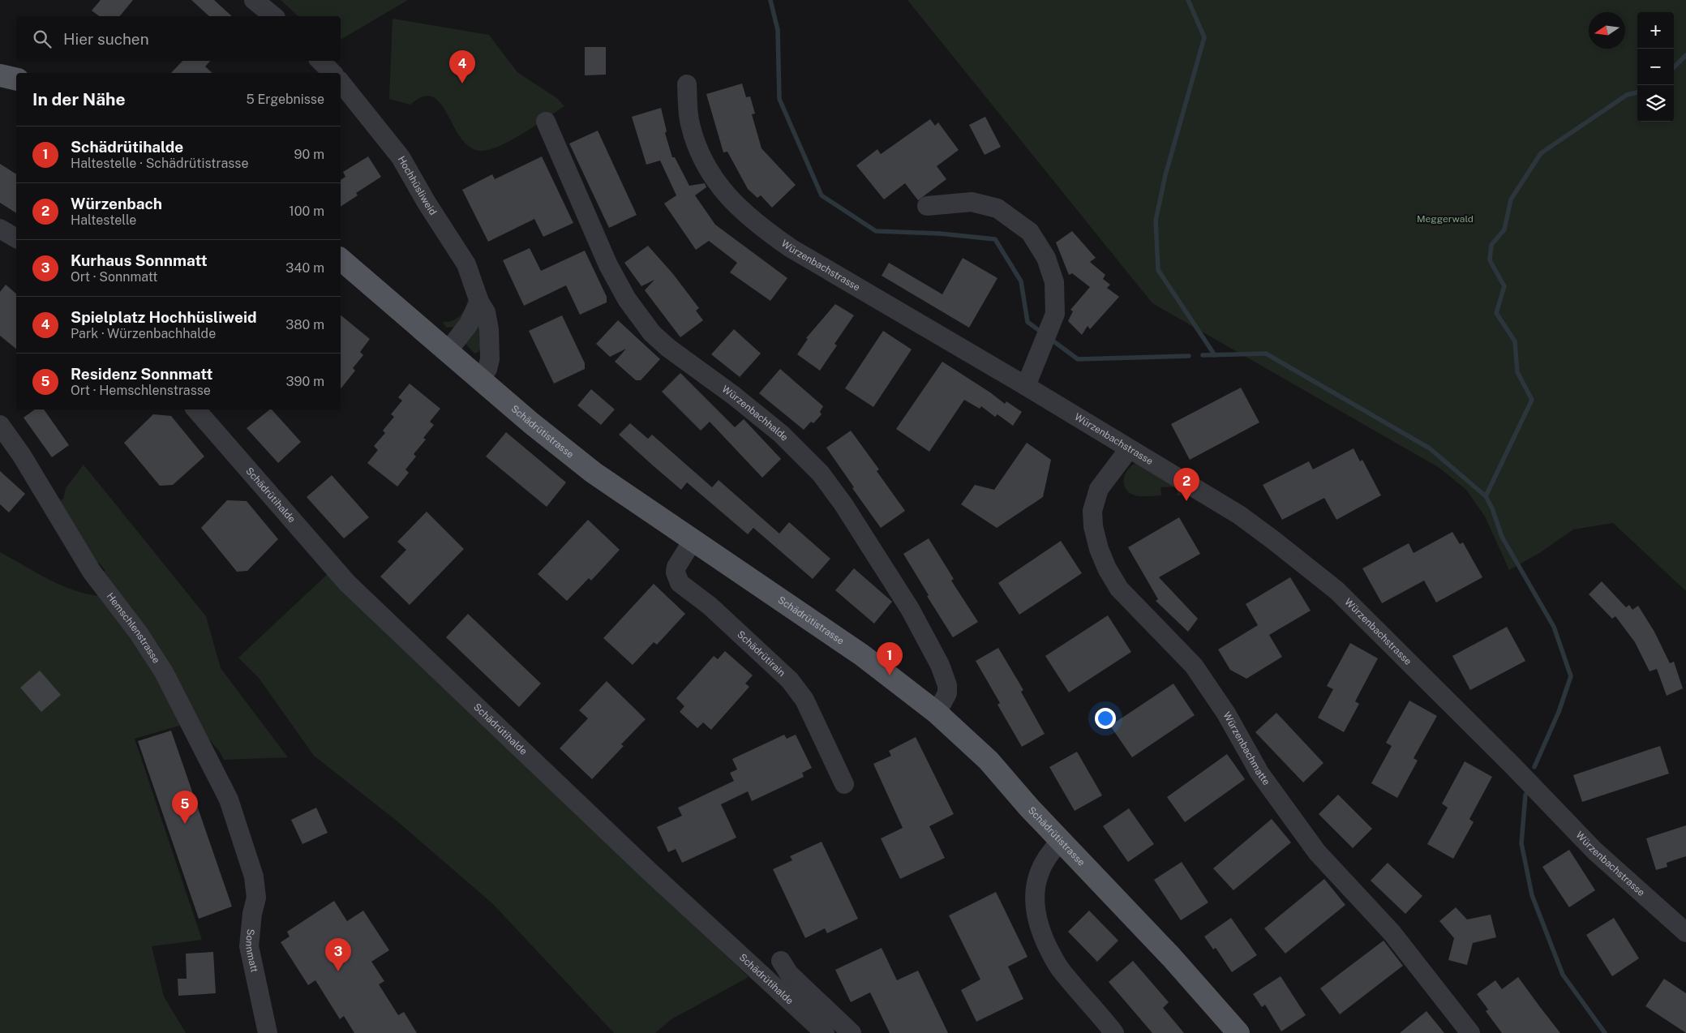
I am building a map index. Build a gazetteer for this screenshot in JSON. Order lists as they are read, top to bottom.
{
  "streets": {
    "main road": ["Schädrütistrasse"],
    "street": [
      "Hochhüsliweid",
      "Würzenbachstrasse",
      "Würzenbachhalde",
      "Schädrütihalde",
      "Hemschlenstrasse",
      "Schädrütirain",
      "Würzenbachmatte",
      "Sonnmatt"
    ]
  },
  "crossings": [
    ["Hochhüsliweid", "Schädrütistrasse"],
    ["Würzenbachstrasse", "Würzenbachmatte"],
    ["Würzenbachhalde", "Schädrütistrasse"],
    ["Schädrütistrasse", "Schädrütirain"],
    ["Hemschlenstrasse", "Sonnmatt"]
  ],
  "parks": ["Meggerwald"],
  "north": "left",
  "page": {
    "map_buttons": ["+", "−"],
    "search": "Hier suchen",
    "pins": [
      "4",
      "2",
      "1",
      "5",
      "3"
    ],
    "heading": ["In der Nähe", "5 Ergebnisse"],
    "list": [
      {
        "mark": "1",
        "name": "Schädrütihalde",
        "note": "Haltestelle · Schädrütistrasse",
        "value": "90 m"
      },
      {
        "mark": "2",
        "name": "Würzenbach",
        "note": "Haltestelle",
        "value": "100 m"
      },
      {
        "mark": "3",
        "name": "Kurhaus Sonnmatt",
        "note": "Ort · Sonnmatt",
        "value": "340 m"
      },
      {
        "mark": "4",
        "name": "Spielplatz Hochhüsliweid",
        "note": "Park · Würzenbachhalde",
        "value": "380 m"
      },
      {
        "mark": "5",
        "name": "Residenz Sonnmatt",
        "note": "Ort · Hemschlenstrasse",
        "value": "390 m"
      }
    ]
  }
}
